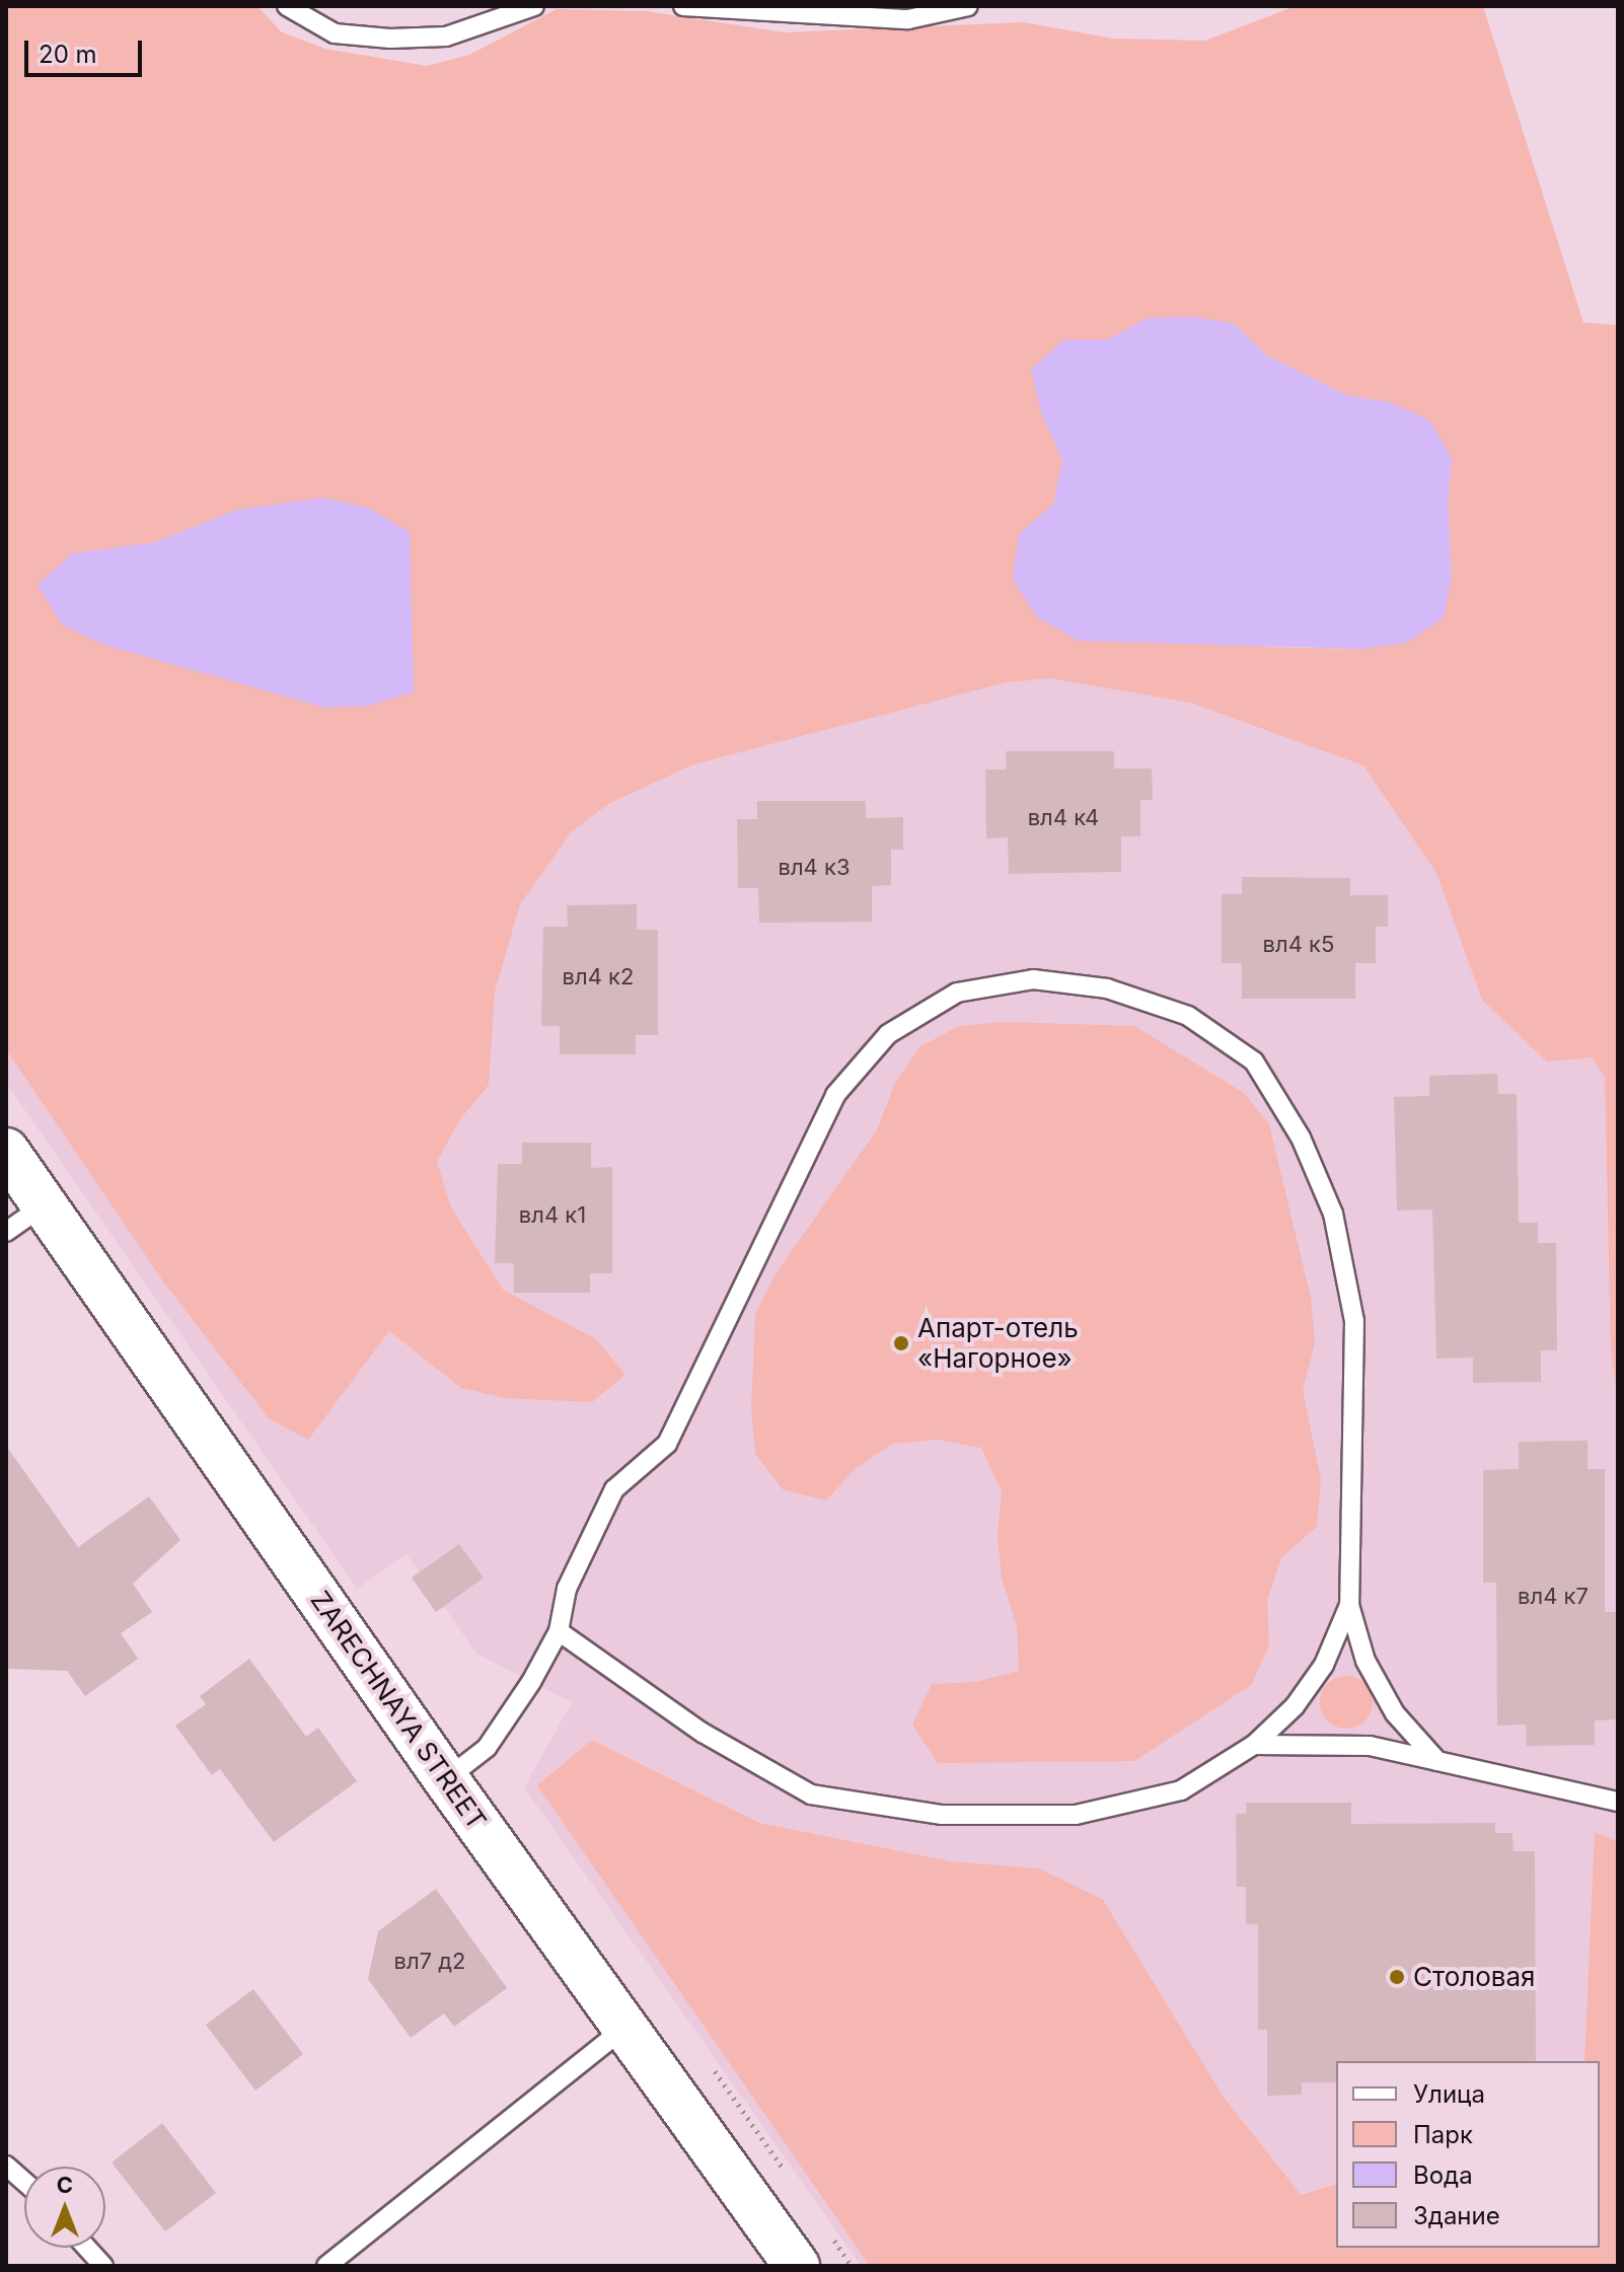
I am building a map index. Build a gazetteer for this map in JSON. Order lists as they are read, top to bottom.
{
  "streets": {
    "main road": ["ZARECHNAYA STREET"]
  },
  "places": ["Апарт-отель «Нагорное»", "Столовая"],
  "house_numbers": [
    "вл4 к4",
    "вл4 к3",
    "вл4 к5",
    "вл4 к2",
    "вл4 к1",
    "вл4 к7",
    "вл7 д2"
  ],
  "legend": [
    "Улица",
    "Парк",
    "Вода",
    "Здание"
  ],
  "scale_bar": "20 m",
  "north": "top"
}
